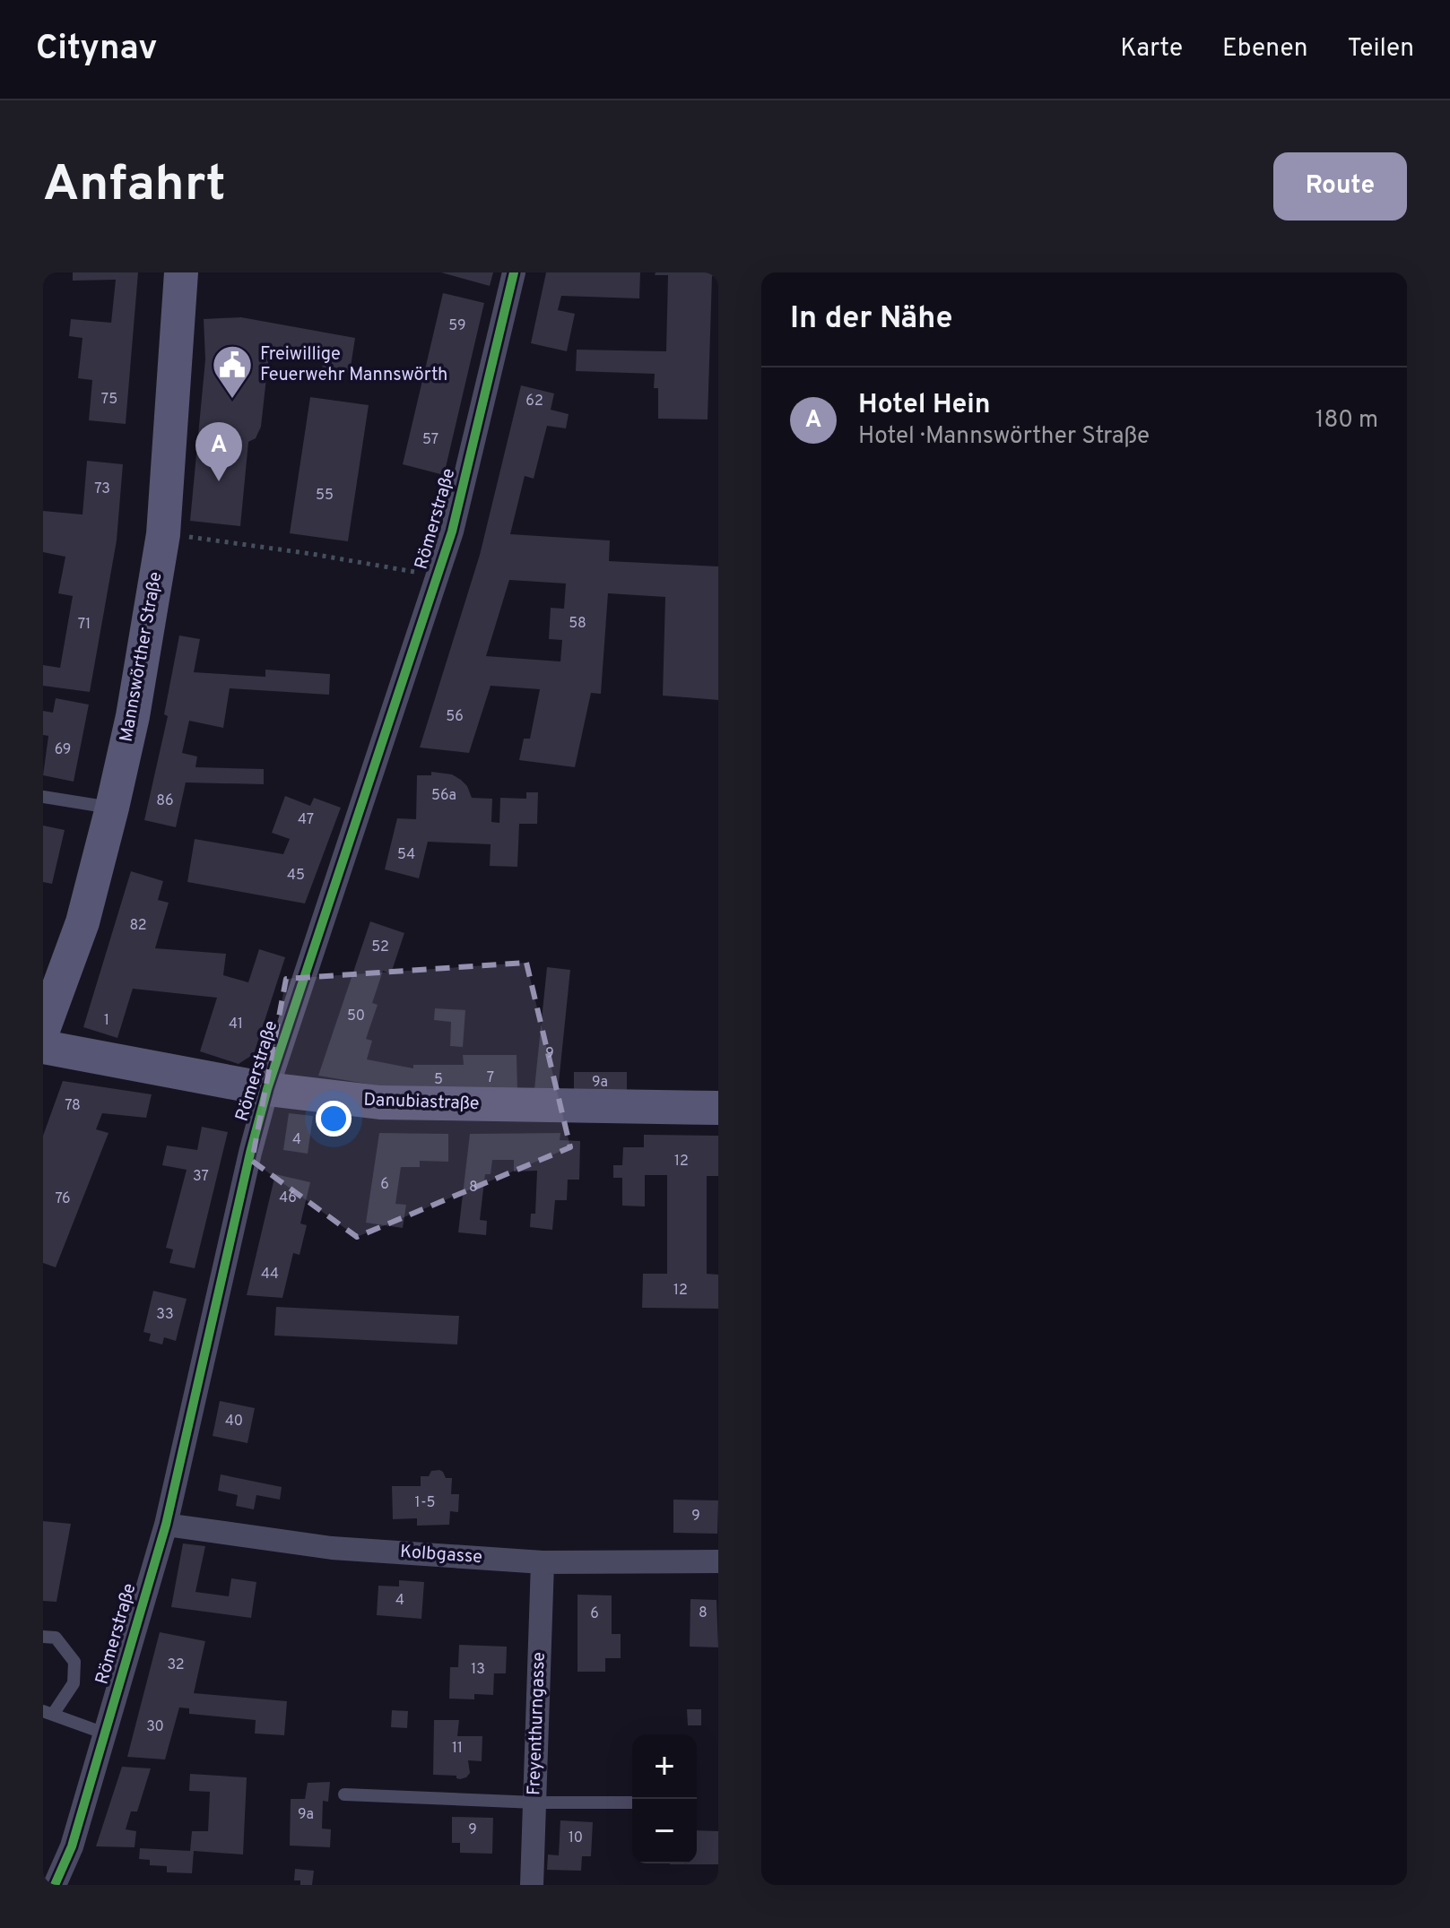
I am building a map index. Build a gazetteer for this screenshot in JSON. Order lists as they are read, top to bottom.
{
  "streets": {
    "main road": ["Mannswörther Straße", "Danubiastraße"],
    "street": ["Römerstraße", "Kolbgasse", "Freyenthurngasse"]
  },
  "crossings": [
    ["Römerstraße", "Danubiastraße"],
    ["Römerstraße", "Kolbgasse"],
    ["Kolbgasse", "Freyenthurngasse"]
  ],
  "places": {
    "public building": ["Freiwillige Feuerwehr Mannswörth"]
  },
  "house_numbers": [
    "59",
    "75",
    "62",
    "57",
    "73",
    "55",
    "58",
    "71",
    "56",
    "69",
    "56a",
    "86",
    "47",
    "54",
    "45",
    "82",
    "52",
    "50",
    "1",
    "41",
    "9",
    "7",
    "5",
    "9a",
    "78",
    "4",
    "12",
    "37",
    "6",
    "8",
    "46",
    "76",
    "44",
    "12",
    "33",
    "40",
    "1-5",
    "9",
    "4",
    "8",
    "6",
    "32",
    "13",
    "30",
    "11",
    "9a",
    "9",
    "10"
  ],
  "page": {
    "header": "Citynav",
    "nav": ["Karte", "Ebenen", "Teilen"],
    "buttons": "Route",
    "title": "Anfahrt",
    "heading": "In der Nähe",
    "list": [
      {
        "mark": "A",
        "name": "Hotel Hein",
        "note": "Hotel · Mannswörther Straße",
        "value": "180 m"
      }
    ],
    "pins": "A",
    "map_buttons": ["+", "−"]
  }
}
